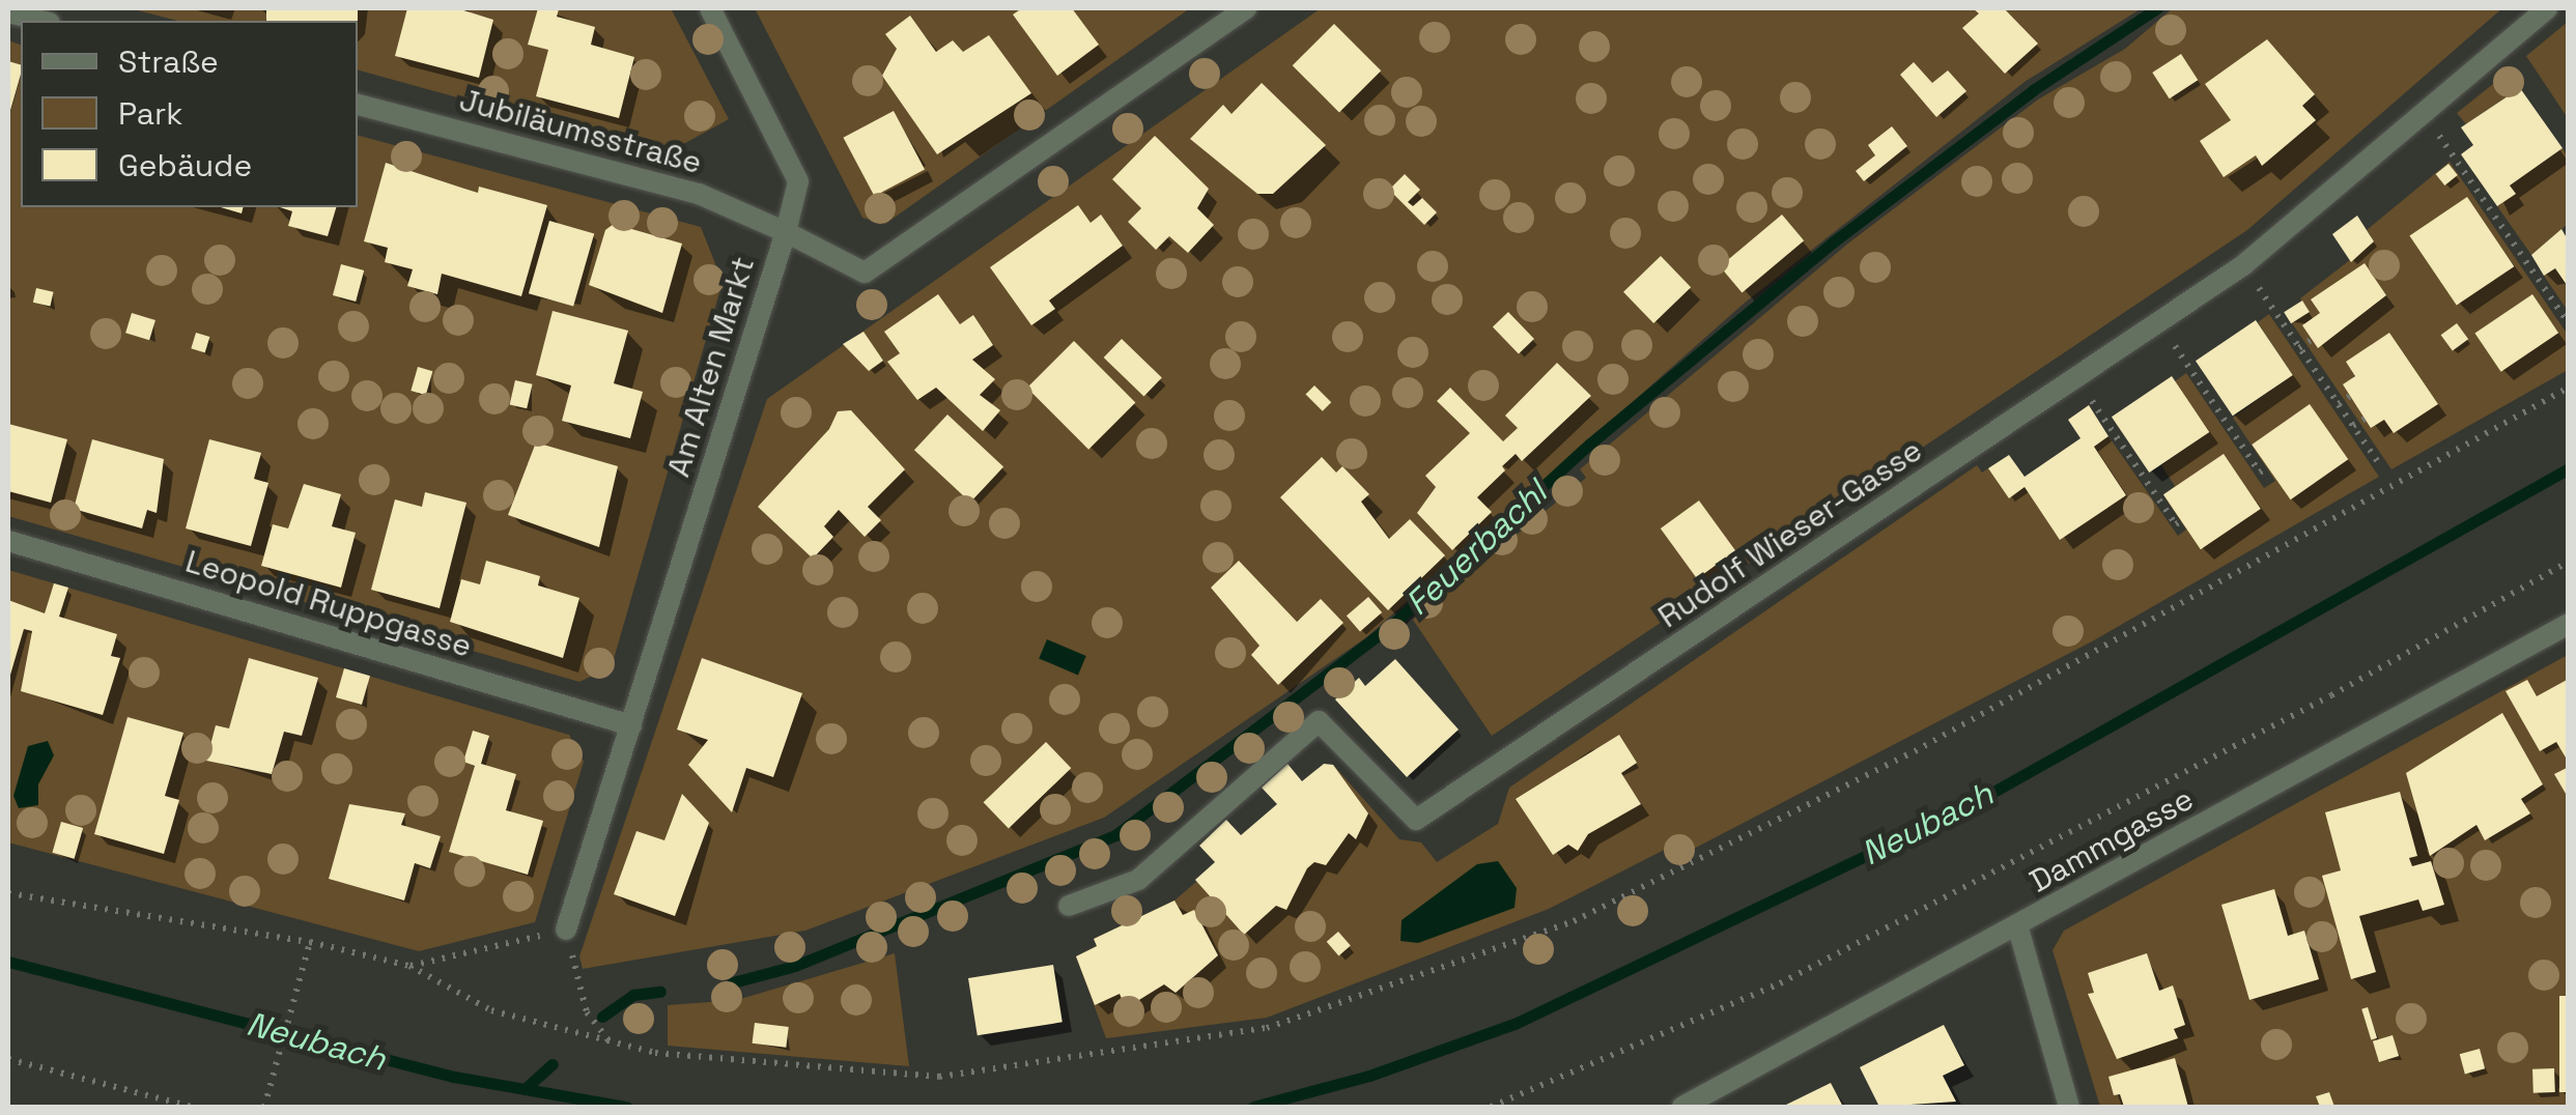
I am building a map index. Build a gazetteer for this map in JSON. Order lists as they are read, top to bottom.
{
  "streets": {
    "street": [
      "Jubiläumsstraße",
      "Am Alten Markt",
      "Rudolf Wieser-Gasse",
      "Leopold Ruppgasse",
      "Dammgasse"
    ]
  },
  "crossings": [
    ["Jubiläumsstraße", "Am Alten Markt"],
    ["Am Alten Markt", "Leopold Ruppgasse"]
  ],
  "water": ["Feuerbachl", "Neubach"],
  "legend": ["Straße", "Park", "Gebäude"]
}
